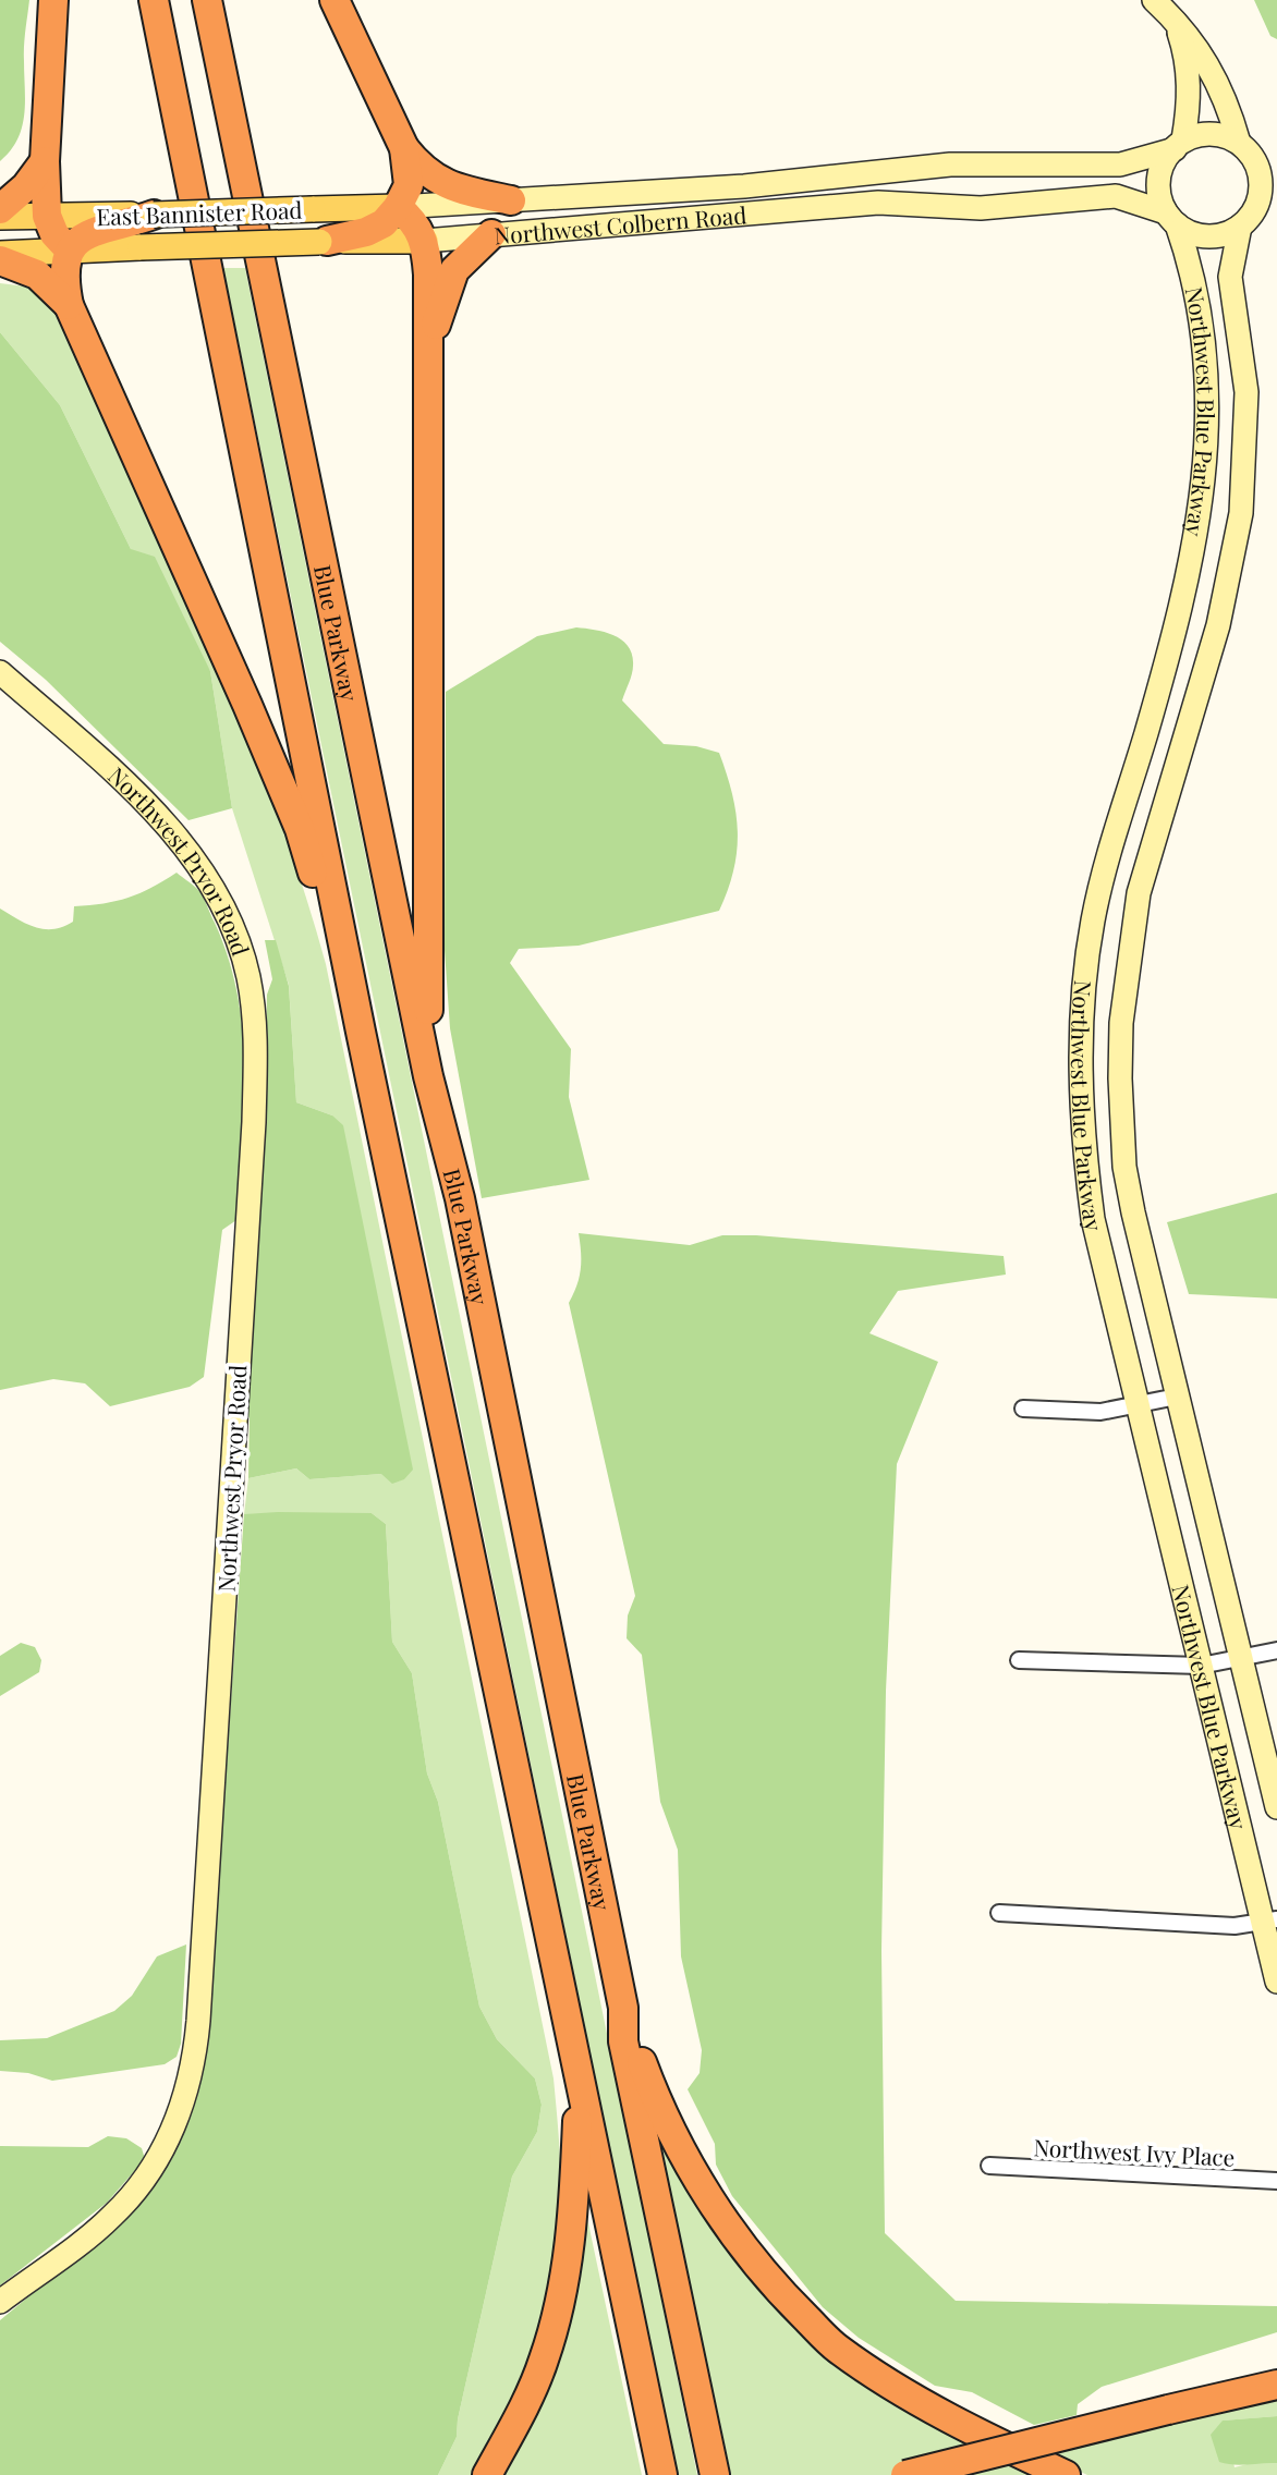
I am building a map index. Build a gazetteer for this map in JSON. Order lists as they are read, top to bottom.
{
  "streets": {
    "highway": ["Blue Parkway"],
    "main road": ["East Bannister Road", "Northwest Colbern Road"],
    "street": ["Northwest Blue Parkway", "Northwest Pryor Road", "Northwest Ivy Place"]
  },
  "crossings": [
    ["East Bannister Road", "Northwest Colbern Road"],
    ["Northwest Colbern Road", "Northwest Blue Parkway"]
  ]
}
